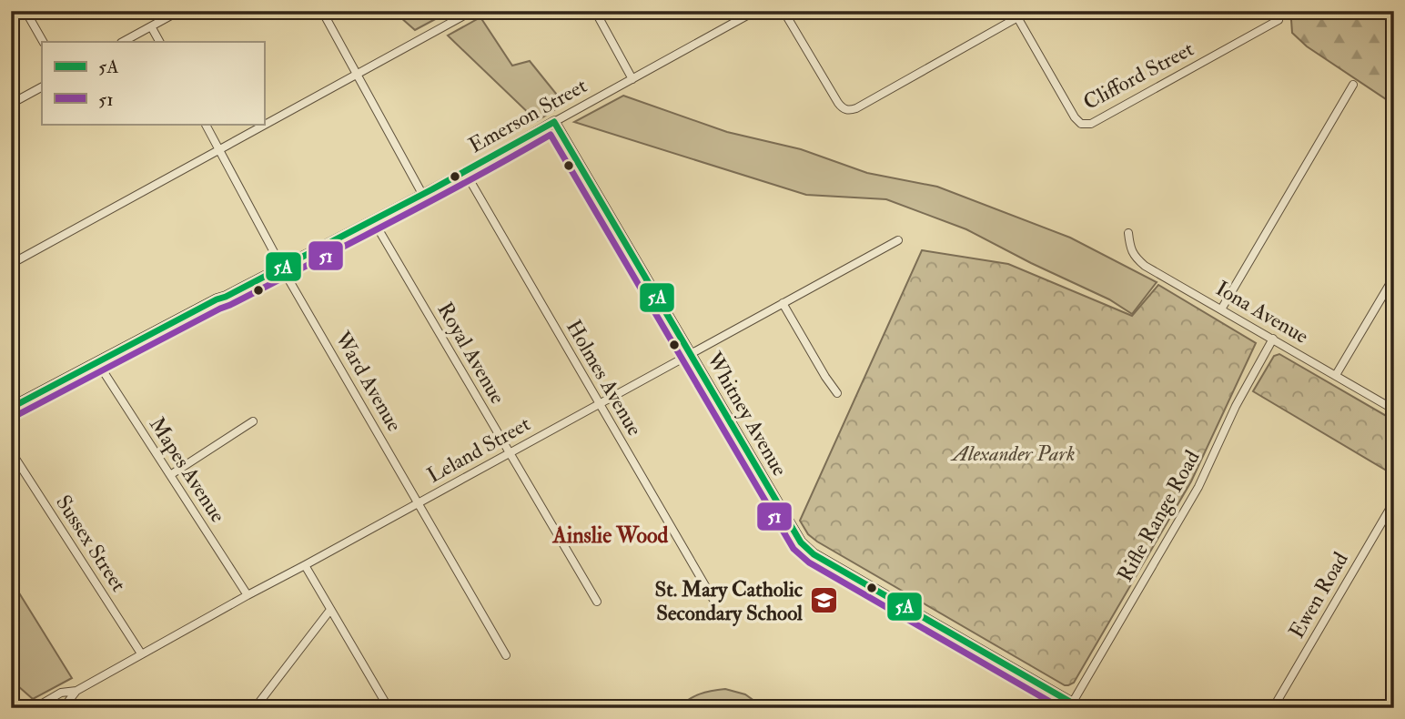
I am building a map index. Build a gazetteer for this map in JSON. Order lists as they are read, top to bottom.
{
  "streets": {
    "street": [
      "Clifford Street",
      "Emerson Street",
      "Iona Avenue",
      "Royal Avenue",
      "Holmes Avenue",
      "Ward Avenue",
      "Whitney Avenue",
      "Leland Street",
      "Mapes Avenue",
      "Rifle Range Road",
      "Sussex Street",
      "Ewen Road"
    ]
  },
  "crossings": [
    ["Emerson Street", "Royal Avenue"],
    ["Emerson Street", "Holmes Avenue"],
    ["Emerson Street", "Ward Avenue"],
    ["Emerson Street", "Whitney Avenue"],
    ["Emerson Street", "Mapes Avenue"],
    ["Iona Avenue", "Rifle Range Road"],
    ["Royal Avenue", "Leland Street"],
    ["Holmes Avenue", "Leland Street"],
    ["Ward Avenue", "Leland Street"],
    ["Whitney Avenue", "Leland Street"],
    ["Whitney Avenue", "Rifle Range Road"],
    ["Leland Street", "Mapes Avenue"],
    ["Leland Street", "Sussex Street"]
  ],
  "districts": ["Ainslie Wood"],
  "parks": ["Alexander Park"],
  "places": {
    "school or university": ["St. Mary Catholic Secondary School"]
  },
  "lines": ["transit line 5A", "transit line 51"],
  "legend": ["5A", "51"]
}
